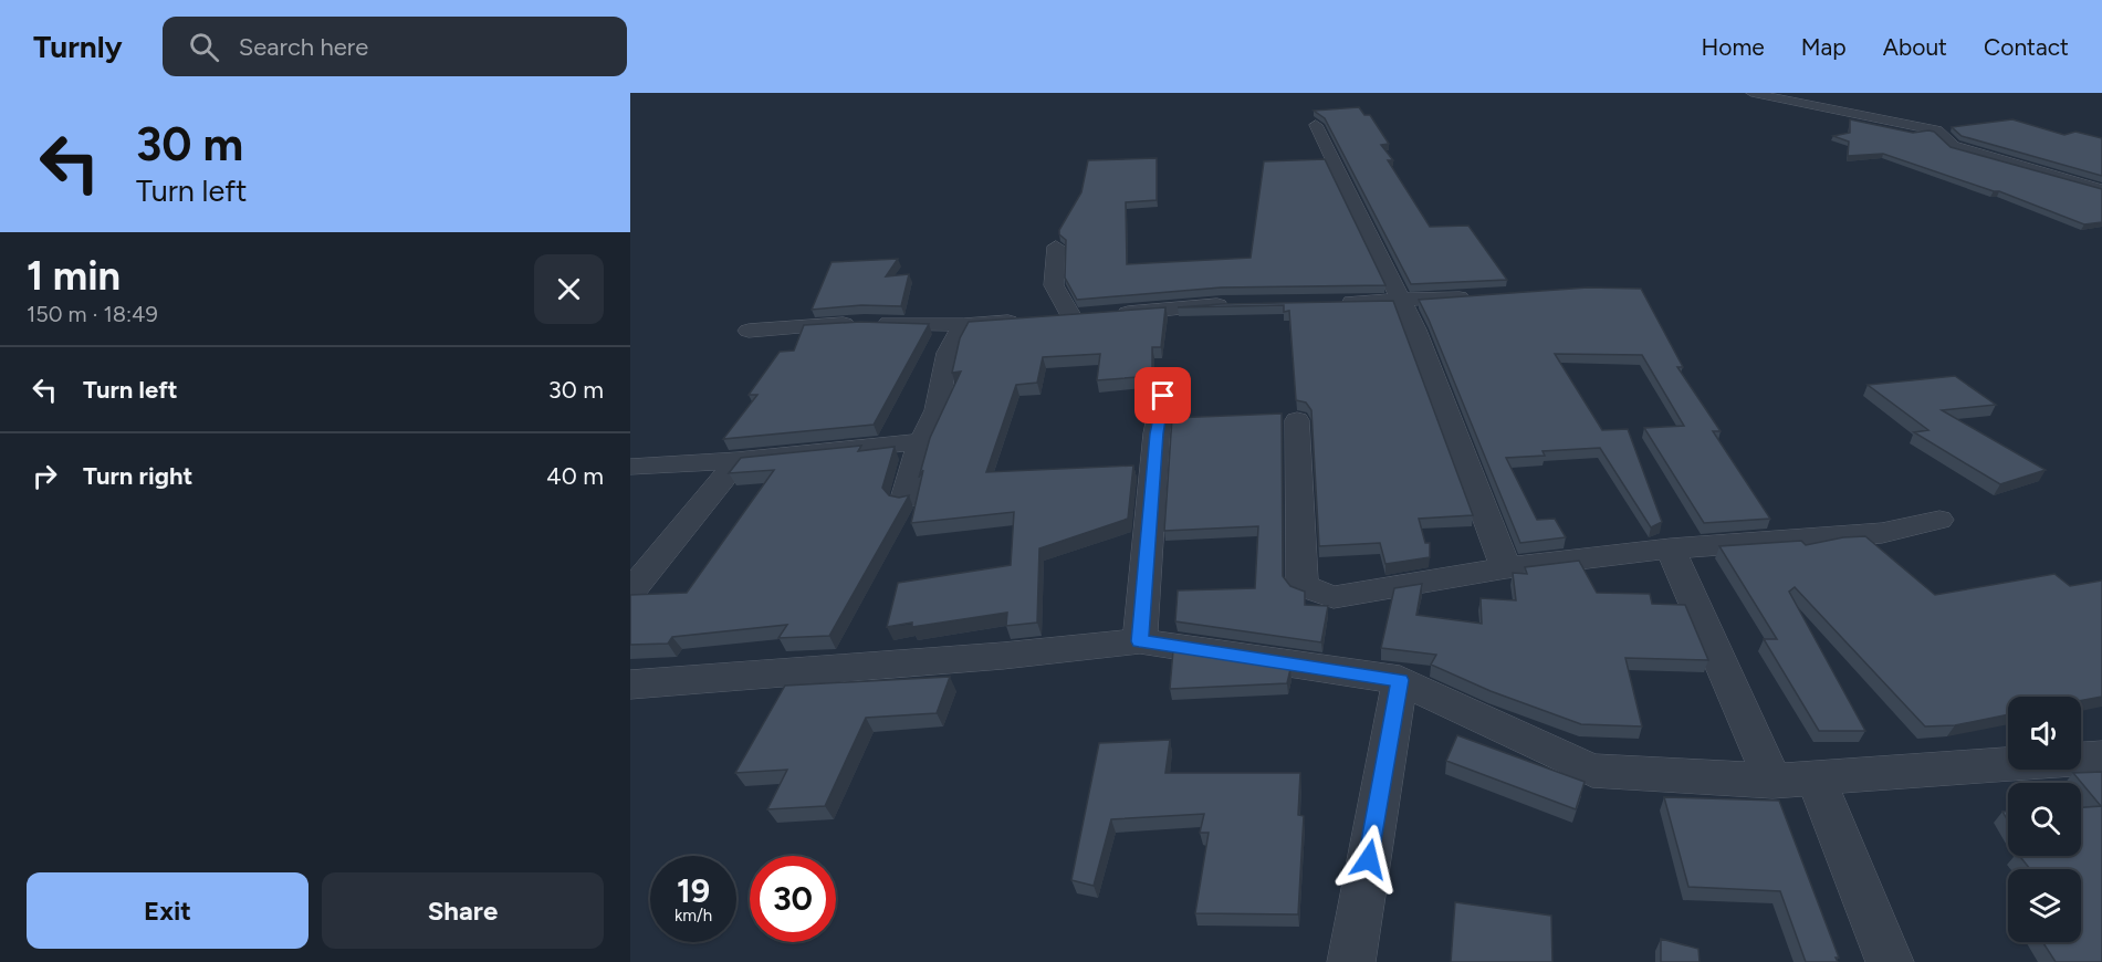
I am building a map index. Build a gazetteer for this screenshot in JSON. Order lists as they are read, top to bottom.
{
  "page": {
    "header": "Turnly",
    "search": "Search here",
    "nav": [
      "Home",
      "Map",
      "About",
      "Contact"
    ],
    "turn": ["30 m", "Turn left"],
    "heading": ["1 min", "150 m · 18:49"],
    "list": [
      {
        "name": "Turn left",
        "value": "30 m"
      },
      {
        "name": "Turn right",
        "value": "40 m"
      }
    ],
    "speed": "19 km/h",
    "limit": "30",
    "buttons": ["Exit", "Share"]
  }
}
